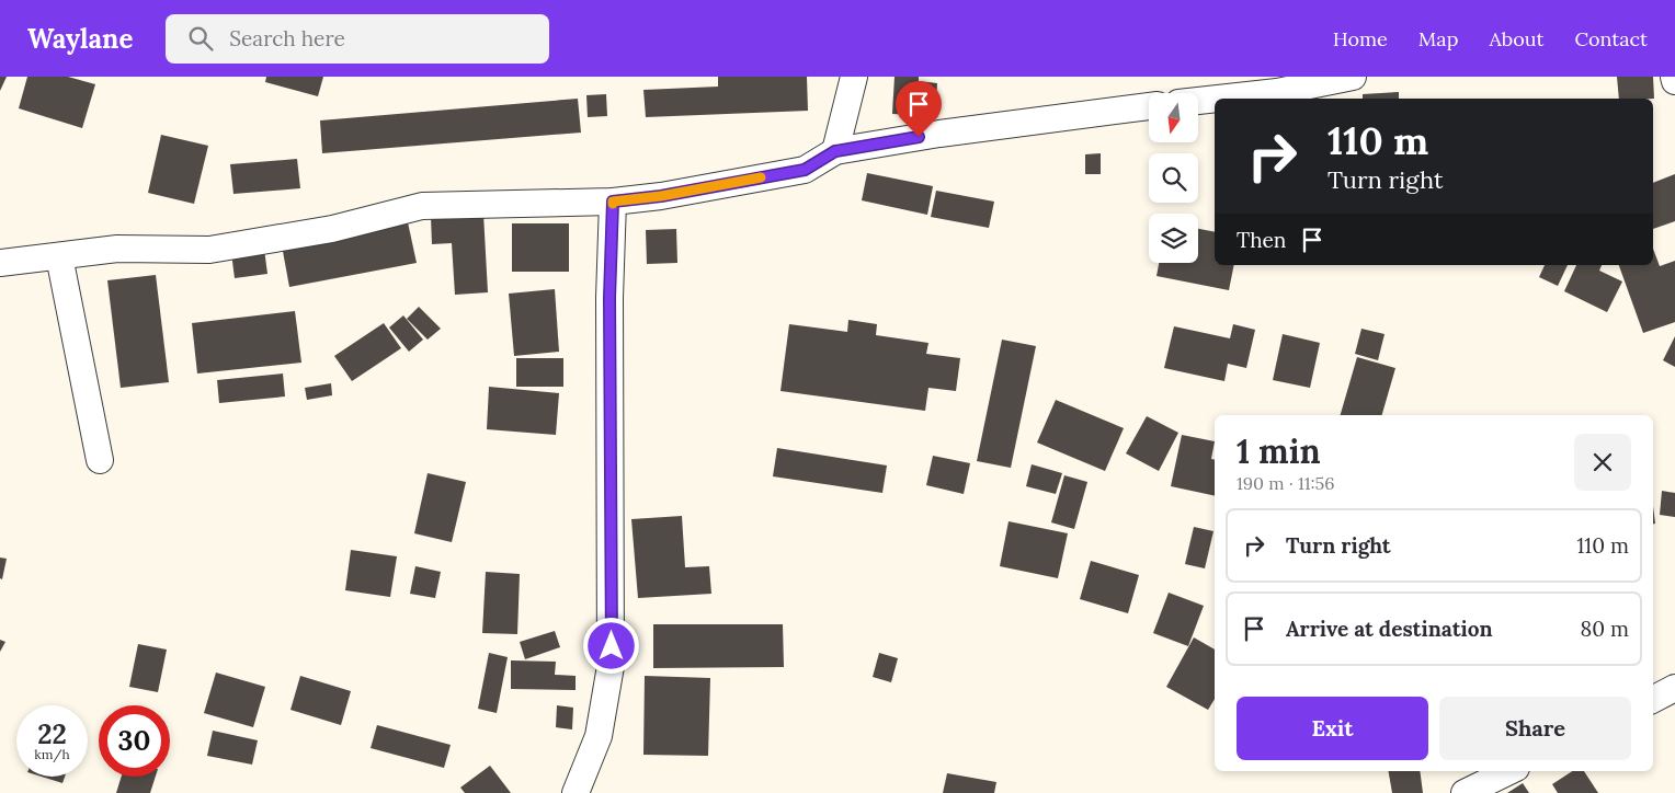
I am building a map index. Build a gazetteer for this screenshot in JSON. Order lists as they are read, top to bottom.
{
  "north": "bottom",
  "page": {
    "header": "Waylane",
    "search": "Search here",
    "nav": [
      "Home",
      "Map",
      "About",
      "Contact"
    ],
    "turn": ["110 m", "Turn right"],
    "then": "Then",
    "heading": ["1 min", "190 m · 11:56"],
    "list": [
      {
        "name": "Turn right",
        "value": "110 m"
      },
      {
        "name": "Arrive at destination",
        "value": "80 m"
      }
    ],
    "buttons": ["Exit", "Share"],
    "speed": "22 km/h",
    "limit": "30"
  }
}
